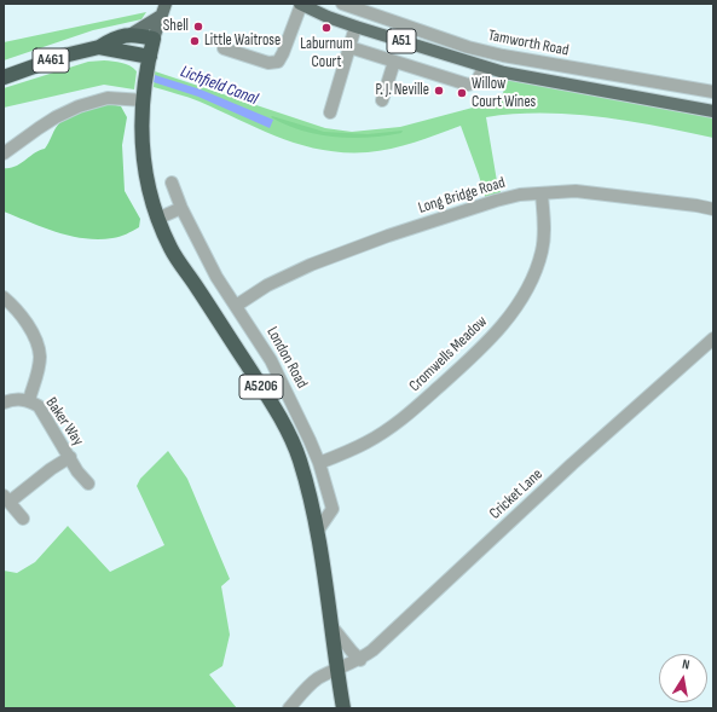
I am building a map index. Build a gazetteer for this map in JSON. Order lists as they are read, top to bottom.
{
  "streets": {
    "highway": ["A461", "A5206"],
    "main road": ["A51", "Tamworth Road"],
    "street": [
      "Long Bridge Road",
      "Cromwells Meadow",
      "London Road",
      "Baker Way",
      "Cricket Lane"
    ]
  },
  "crossings": [
    ["A461", "A5206"],
    ["Long Bridge Road", "Cromwells Meadow"],
    ["Long Bridge Road", "London Road"],
    ["Cromwells Meadow", "London Road"],
    ["London Road", "A5206"],
    ["A5206", "Cricket Lane"]
  ],
  "water": ["Lichfield Canal"],
  "places": [
    "Shell",
    "Laburnum Court",
    "Little Waitrose",
    "P. J. Neville",
    "Willow Court Wines"
  ],
  "north": "top"
}
